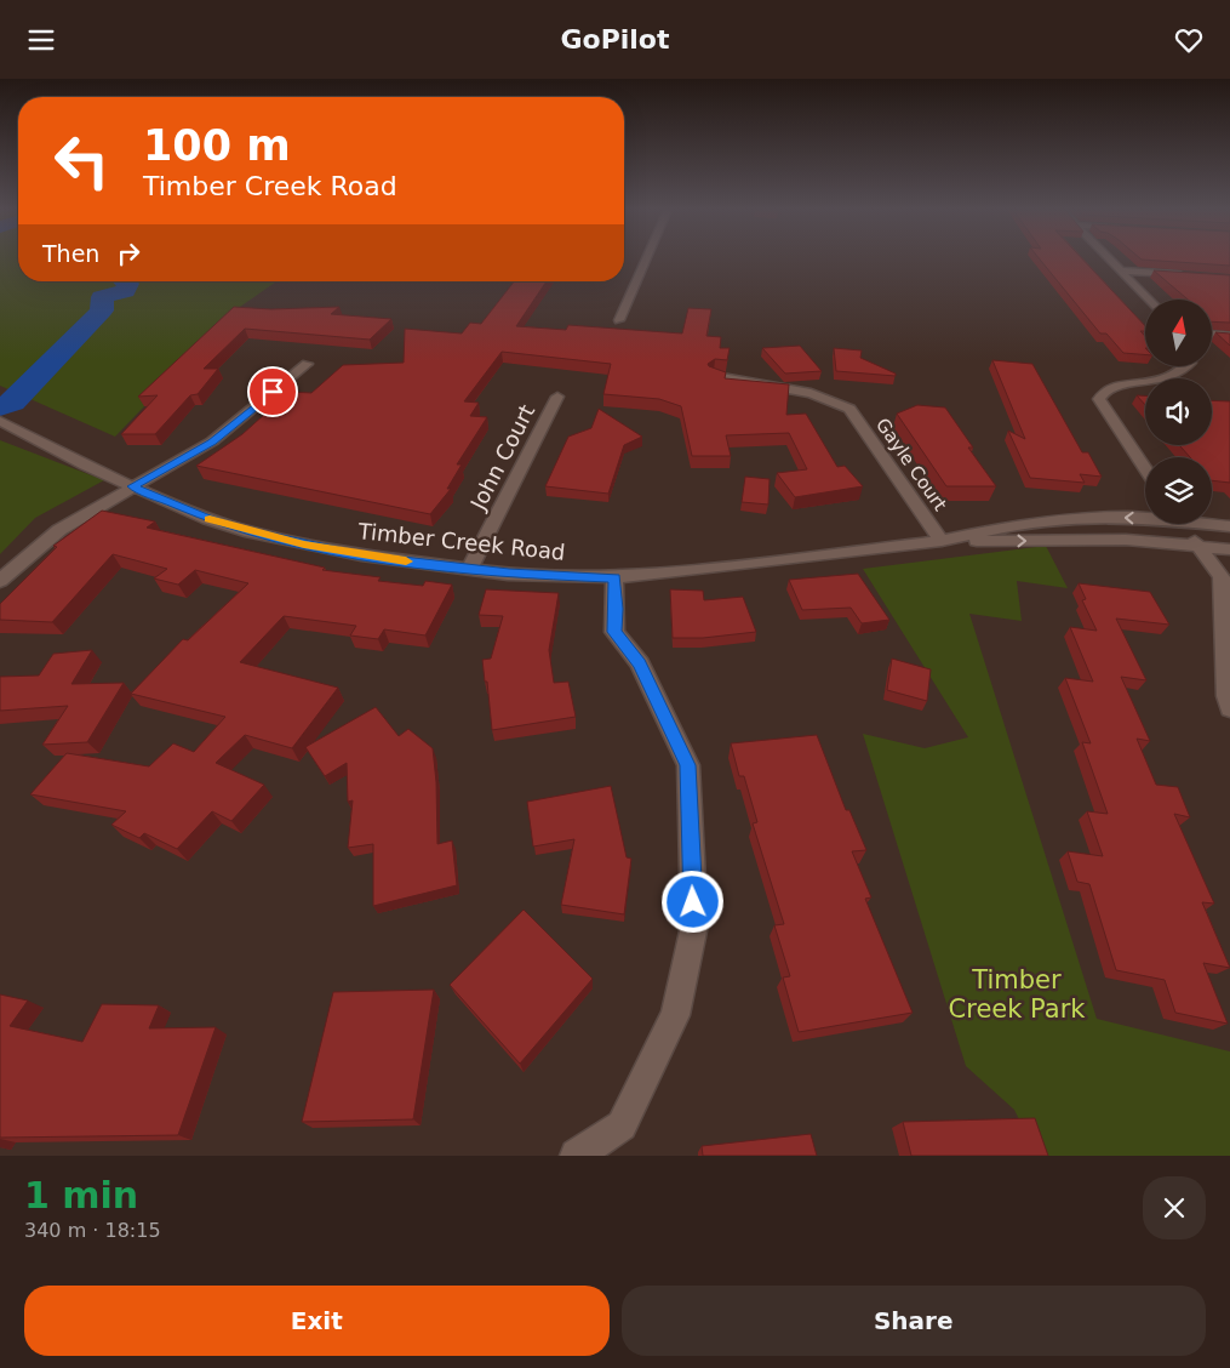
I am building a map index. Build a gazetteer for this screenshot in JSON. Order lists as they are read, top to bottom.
{
  "streets": {
    "street": ["John Court", "Gayle Court", "Timber Creek Road"]
  },
  "crossings": [
    ["John Court", "Timber Creek Road"],
    ["Gayle Court", "Timber Creek Road"]
  ],
  "parks": ["Timber Creek Park"],
  "north": "top",
  "page": {
    "header": "GoPilot",
    "turn": ["100 m", "Timber Creek Road"],
    "then": "Then",
    "heading": ["1 min", "340 m · 18:15"],
    "buttons": ["Exit", "Share"]
  }
}
